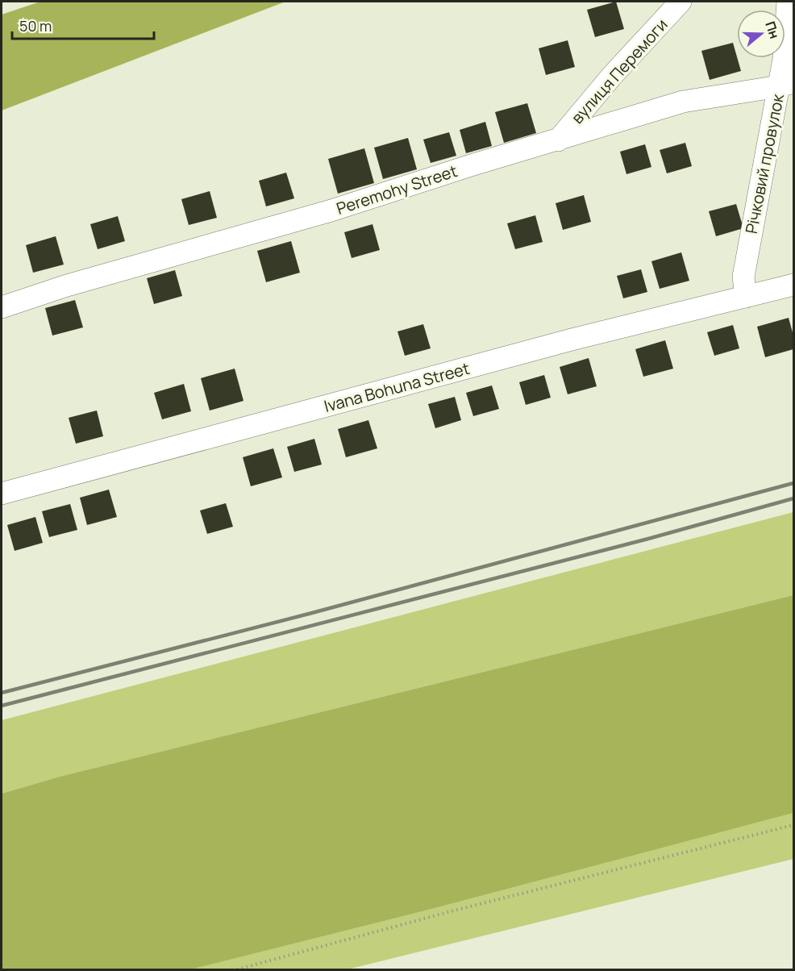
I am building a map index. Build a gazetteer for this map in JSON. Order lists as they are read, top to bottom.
{
  "streets": {
    "street": [
      "вулиця Перемоги",
      "Річковий провулок",
      "Peremohy Street",
      "Ivana Bohuna Street"
    ]
  },
  "crossings": [
    ["вулиця Перемоги", "Peremohy Street"],
    ["Річковий провулок", "Peremohy Street"],
    ["Річковий провулок", "Ivana Bohuna Street"]
  ],
  "scale_bar": "50 m",
  "north": "right"
}
